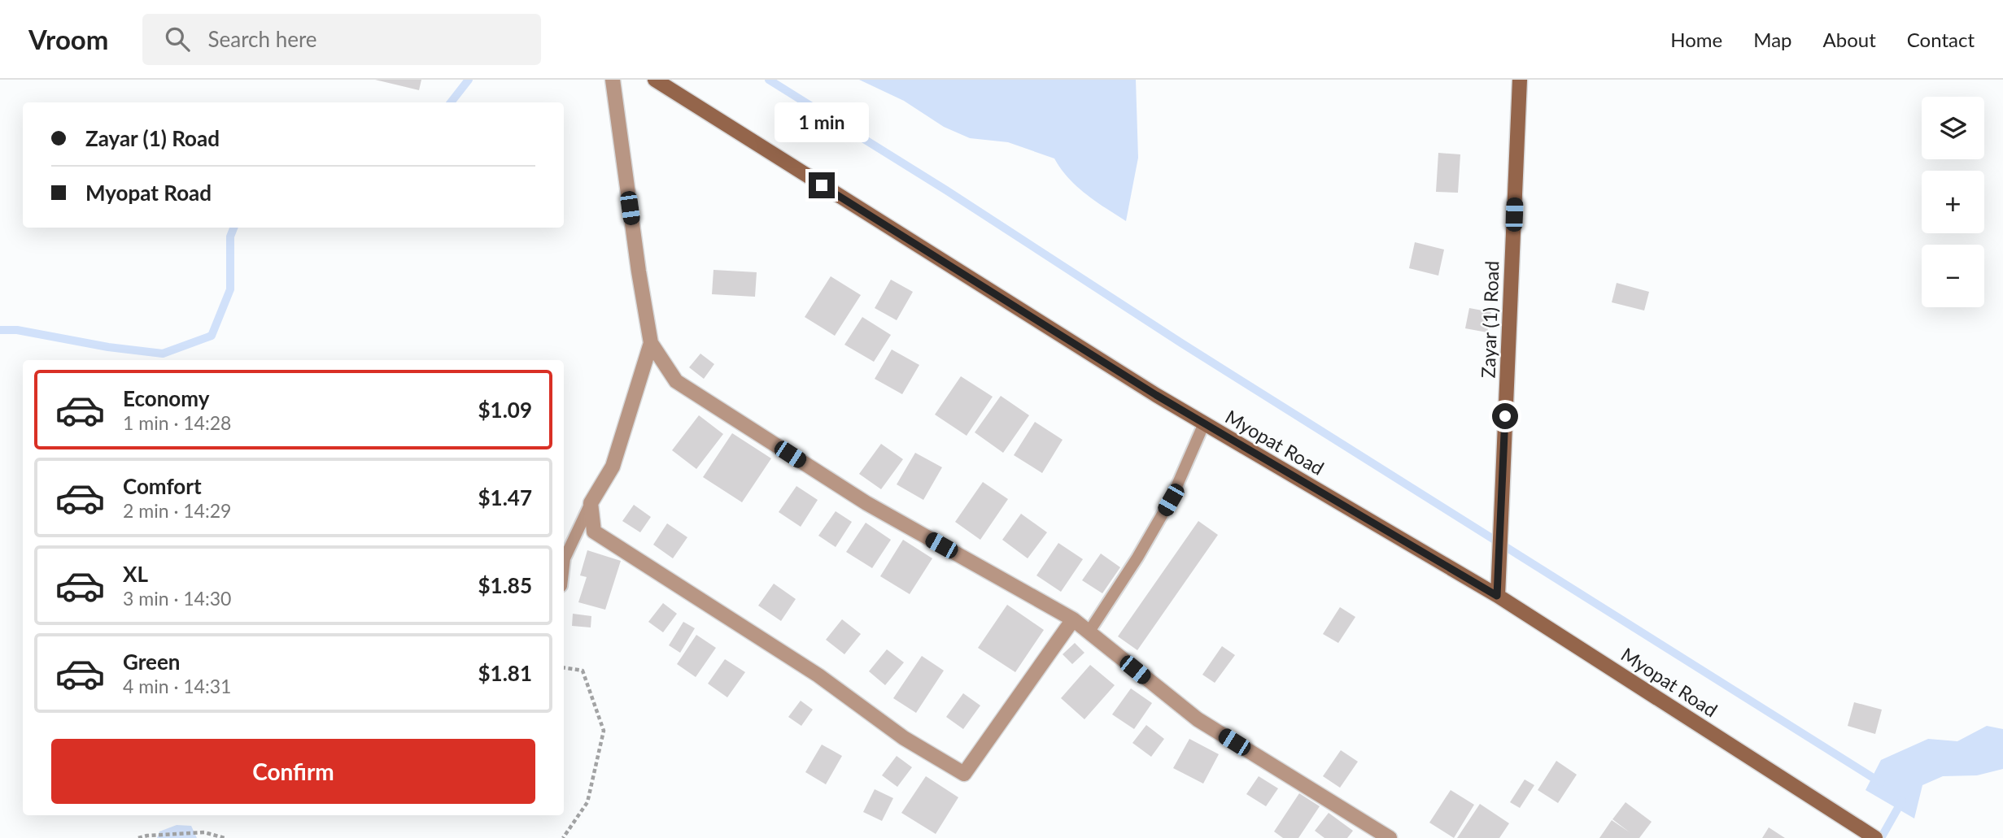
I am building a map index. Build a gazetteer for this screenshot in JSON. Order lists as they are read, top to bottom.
{
  "streets": {
    "main road": ["Zayar (1) Road", "Myopat Road"]
  },
  "crossings": [
    ["Zayar (1) Road", "Myopat Road"]
  ],
  "page": {
    "header": "Vroom",
    "search": "Search here",
    "nav": [
      "Home",
      "Map",
      "About",
      "Contact"
    ],
    "map_buttons": ["+", "−"],
    "bubble": "1 min",
    "banner": ["Zayar (1) Road", "Myopat Road"],
    "list": [
      {
        "name": "Economy",
        "note": "1 min · 14:28",
        "value": "$1.09"
      },
      {
        "name": "Comfort",
        "note": "2 min · 14:29",
        "value": "$1.47"
      },
      {
        "name": "XL",
        "note": "3 min · 14:30",
        "value": "$1.85"
      },
      {
        "name": "Green",
        "note": "4 min · 14:31",
        "value": "$1.81"
      }
    ],
    "buttons": "Confirm"
  }
}
